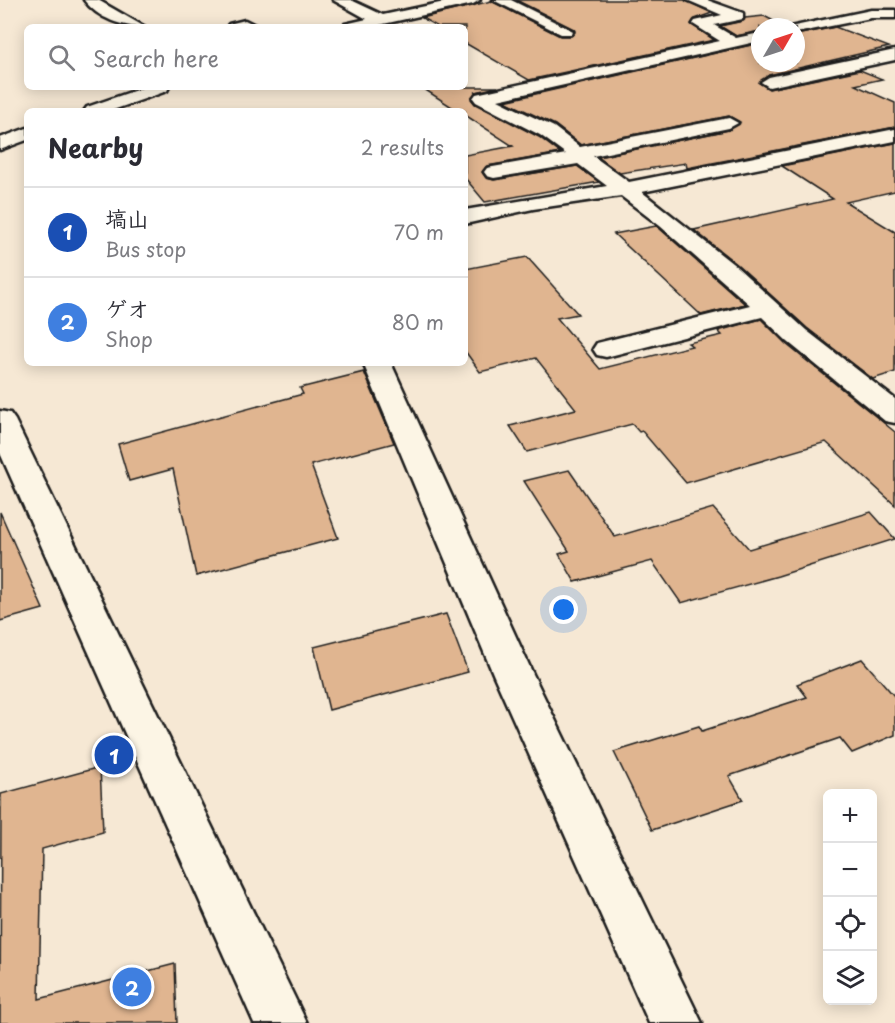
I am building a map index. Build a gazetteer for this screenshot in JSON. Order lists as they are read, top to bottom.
{
  "north": "top right",
  "page": {
    "search": "Search here",
    "heading": ["Nearby", "2 results"],
    "list": [
      {
        "mark": "1",
        "name": "塙山",
        "note": "Bus stop",
        "value": "70 m"
      },
      {
        "mark": "2",
        "name": "ゲオ",
        "note": "Shop",
        "value": "80 m"
      }
    ],
    "pins": ["1", "2"],
    "map_buttons": ["+", "−"]
  }
}
